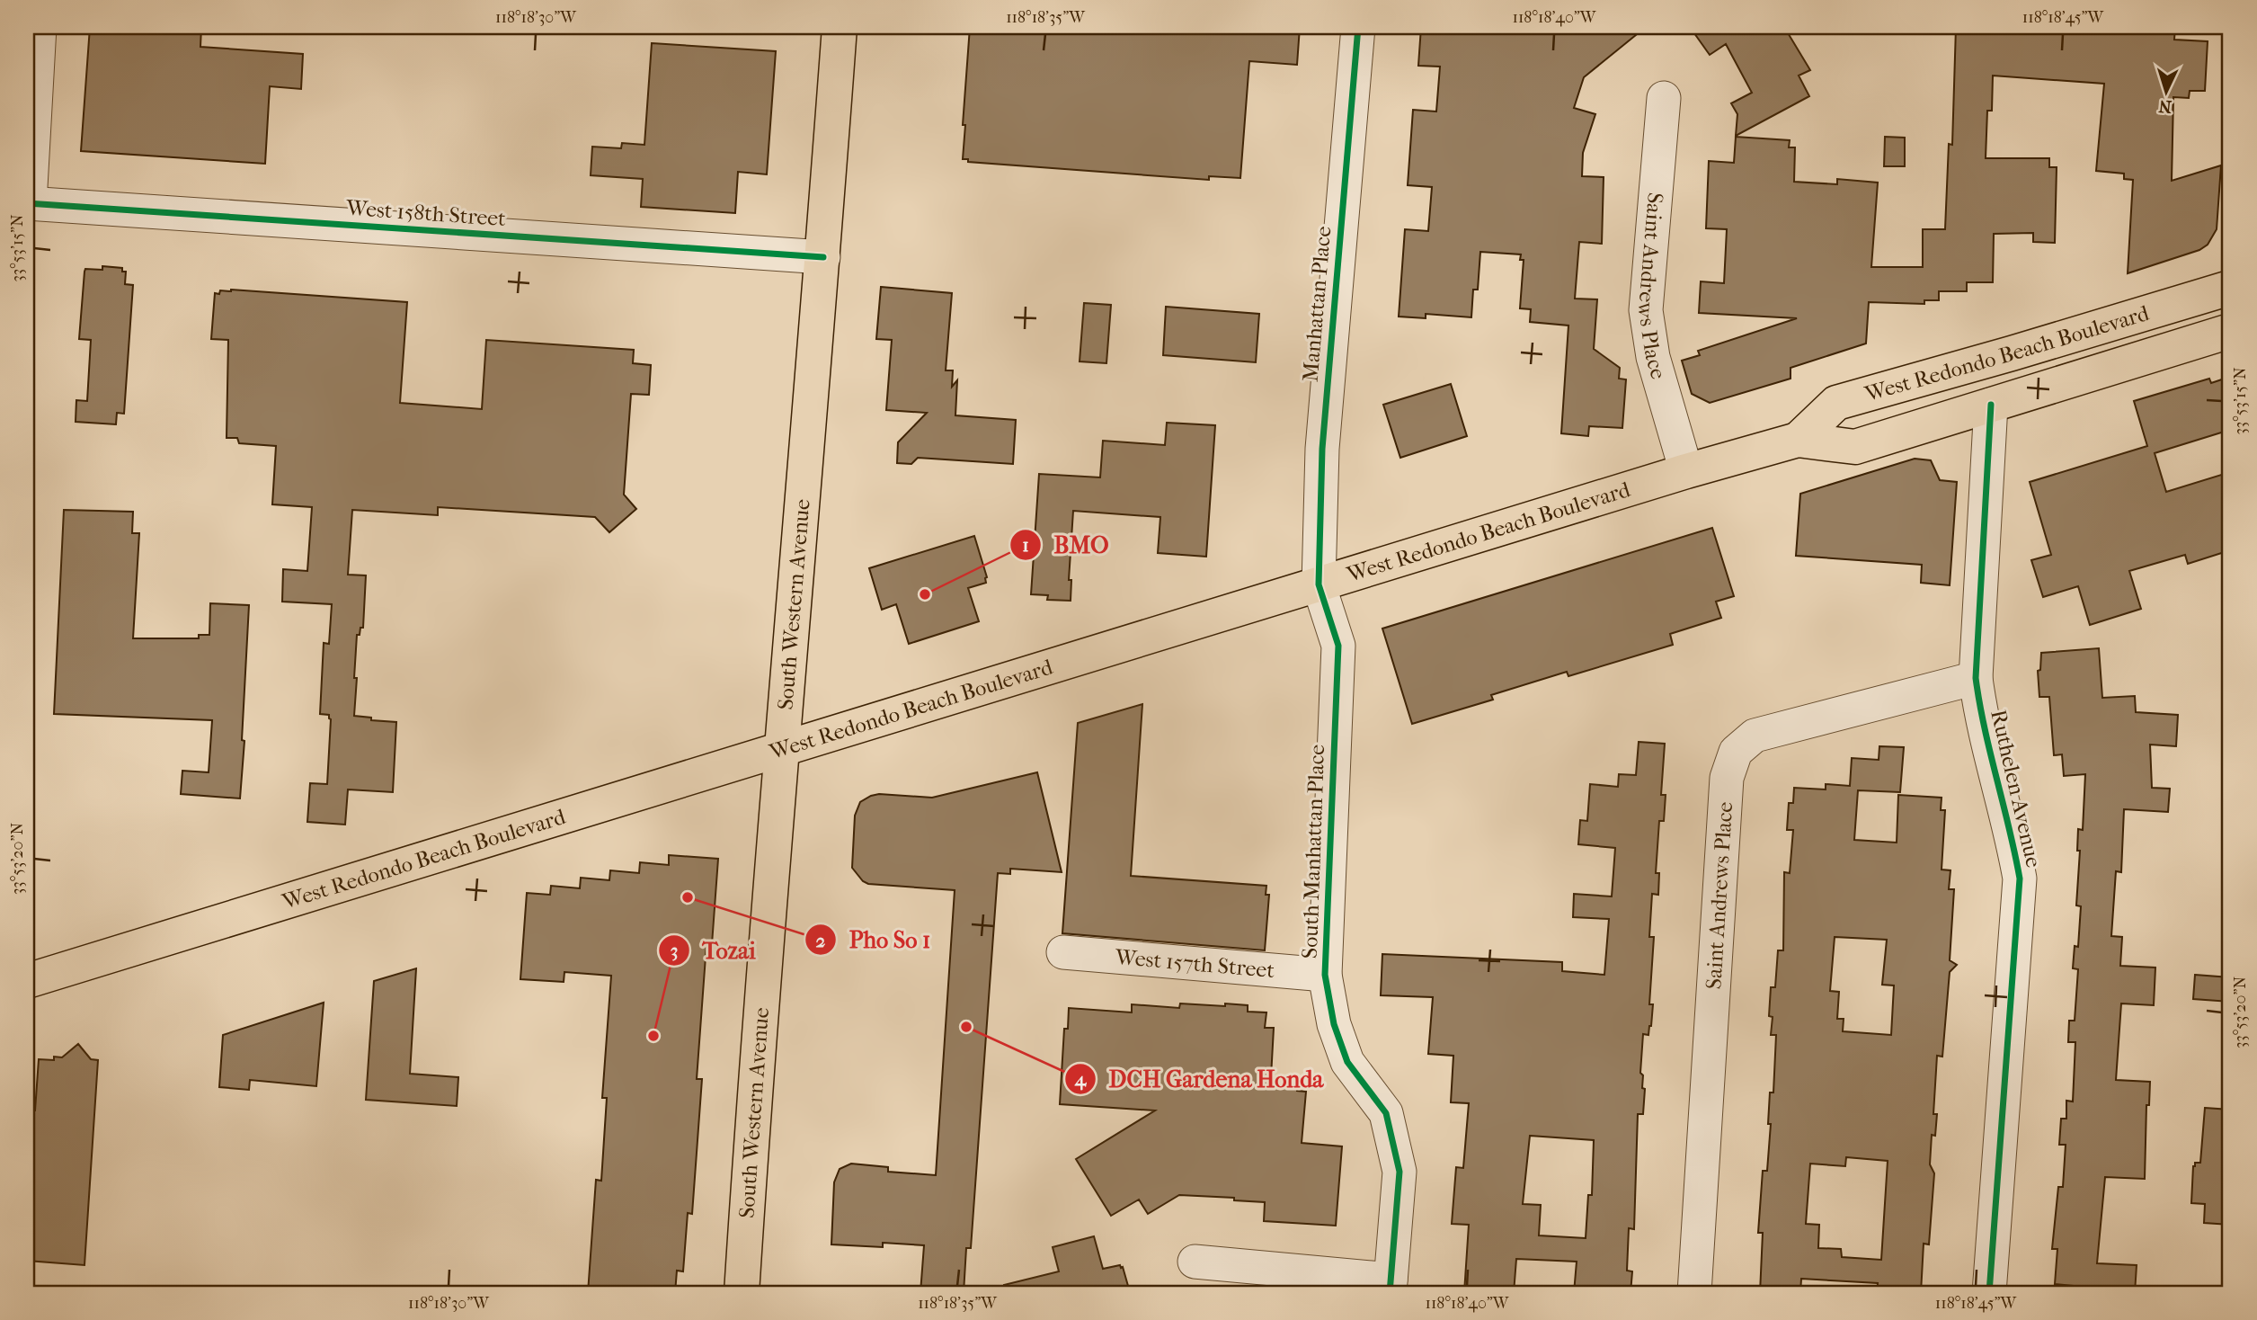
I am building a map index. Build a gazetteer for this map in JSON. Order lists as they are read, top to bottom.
{
  "streets": {
    "main road": ["West Redondo Beach Boulevard", "South Western Avenue"],
    "street": [
      "West 158th Street",
      "Saint Andrews Place",
      "Manhattan Place",
      "Ruthelen Avenue",
      "South Manhattan Place",
      "West 157th Street"
    ]
  },
  "crossings": [
    ["West 158th Street", "South Western Avenue"],
    ["Saint Andrews Place", "West Redondo Beach Boulevard"],
    ["Saint Andrews Place", "Ruthelen Avenue"],
    ["Manhattan Place", "West Redondo Beach Boulevard"],
    ["Manhattan Place", "South Manhattan Place"],
    ["West Redondo Beach Boulevard", "South Western Avenue"],
    ["West Redondo Beach Boulevard", "Ruthelen Avenue"],
    ["West Redondo Beach Boulevard", "South Manhattan Place"],
    ["South Manhattan Place", "West 157th Street"]
  ],
  "places": [
    "BMO",
    "Pho So 1",
    "DCH Gardena Honda",
    "Tozai"
  ],
  "north": "bottom",
  "coordinates": [
    "118°18'30\"W",
    "118°18'35\"W",
    "118°18'40\"W",
    "118°18'45\"W",
    "33°53'15\"N",
    "33°53'20\"N"
  ]
}
